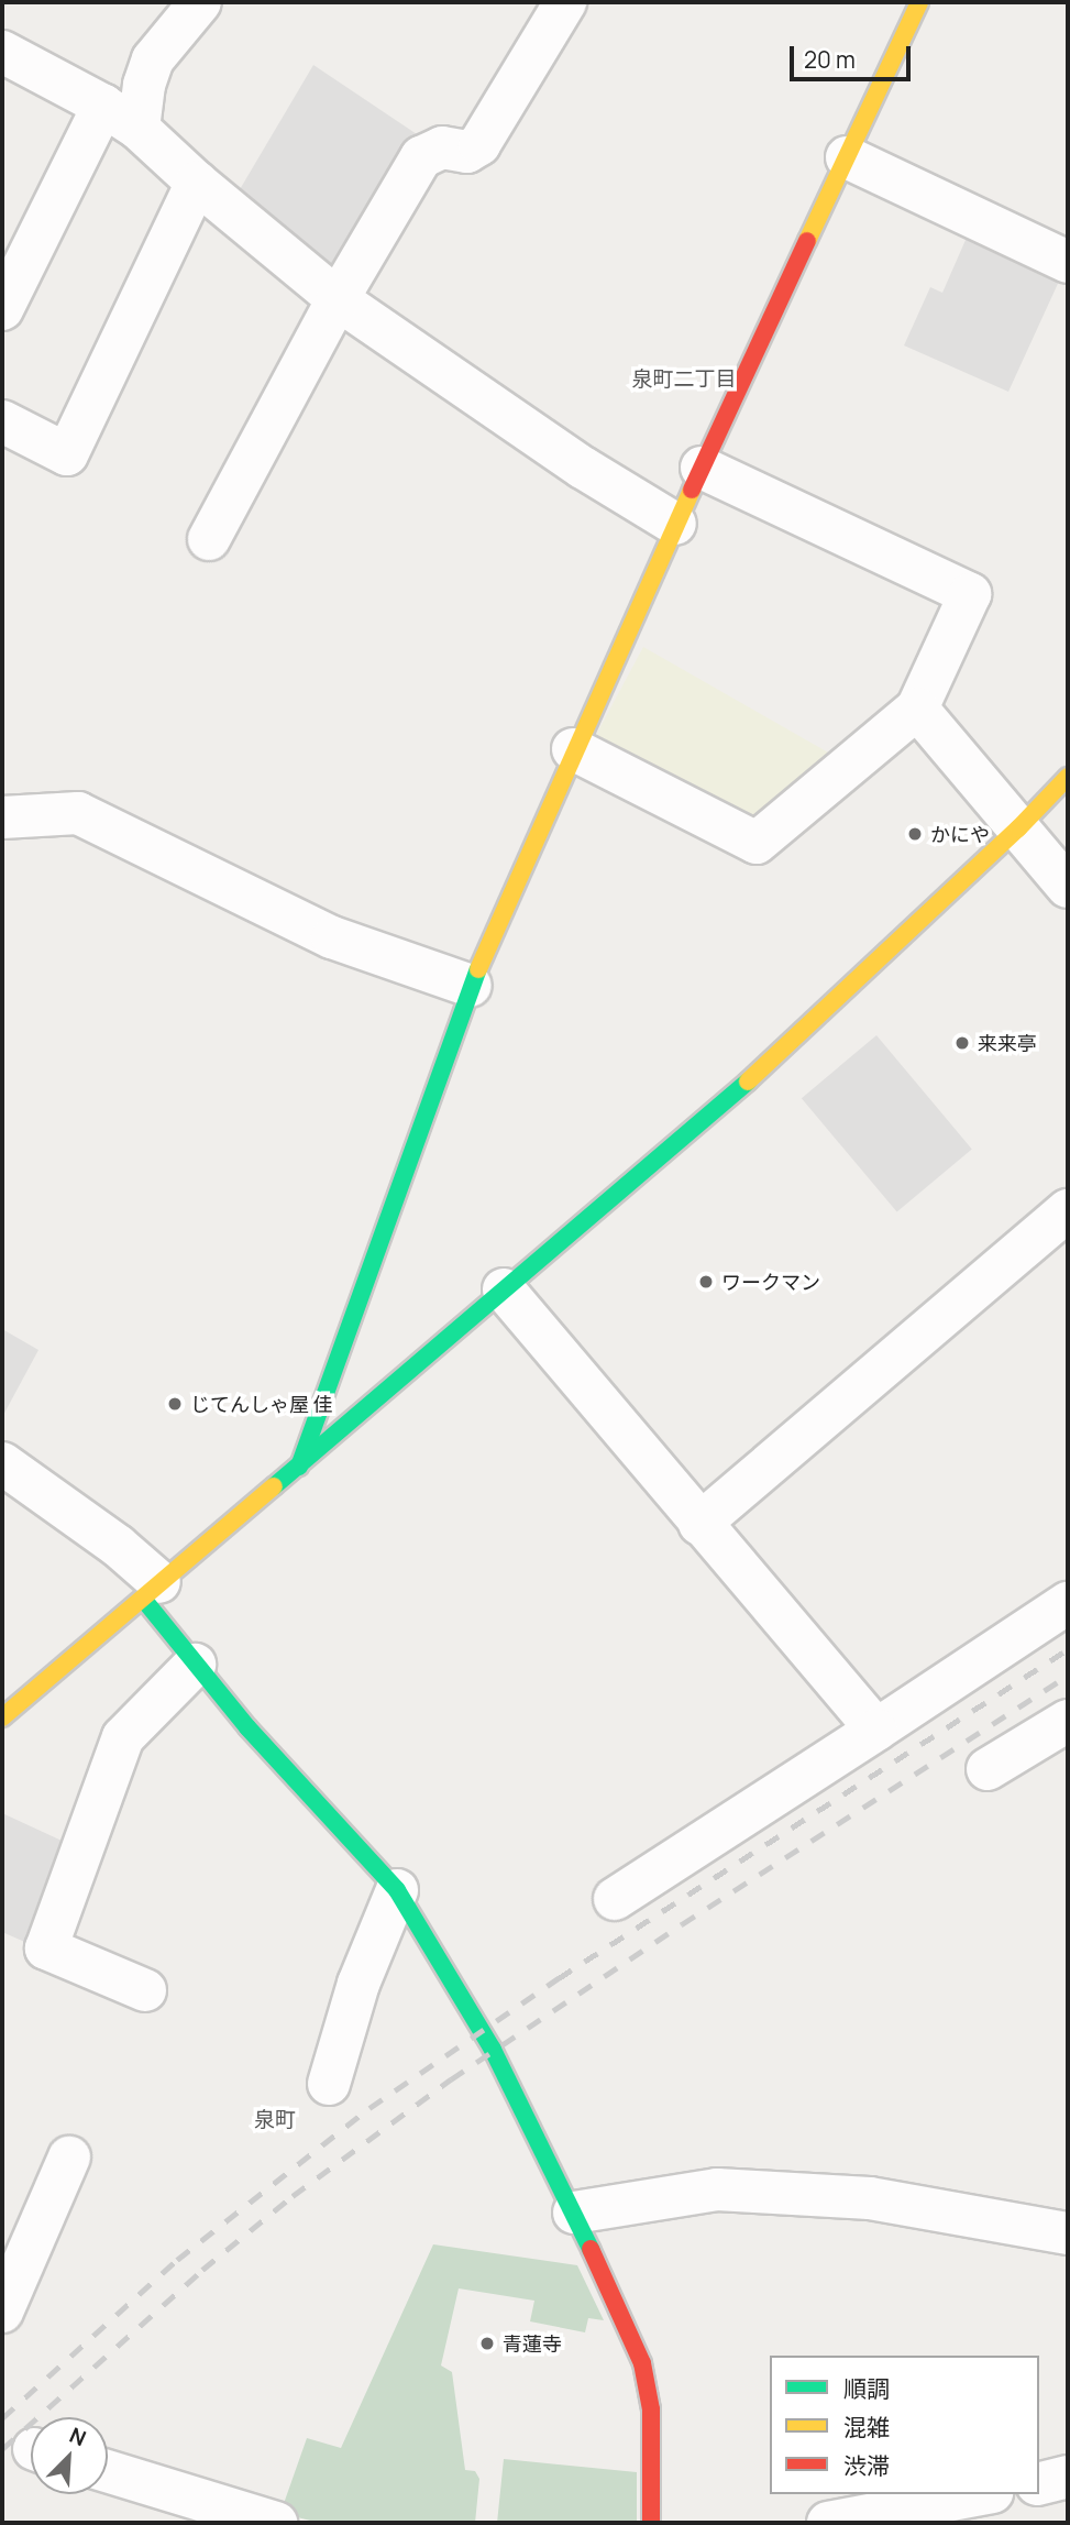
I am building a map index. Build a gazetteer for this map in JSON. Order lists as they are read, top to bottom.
{
  "districts": ["泉町二丁目", "泉町"],
  "places": [
    "かにや",
    "来来亭",
    "ワークマン",
    "じてんしゃ屋 佳",
    "青蓮寺"
  ],
  "legend": ["順調", "混雑", "渋滞"],
  "scale_bar": "20 m",
  "north": "top right"
}
